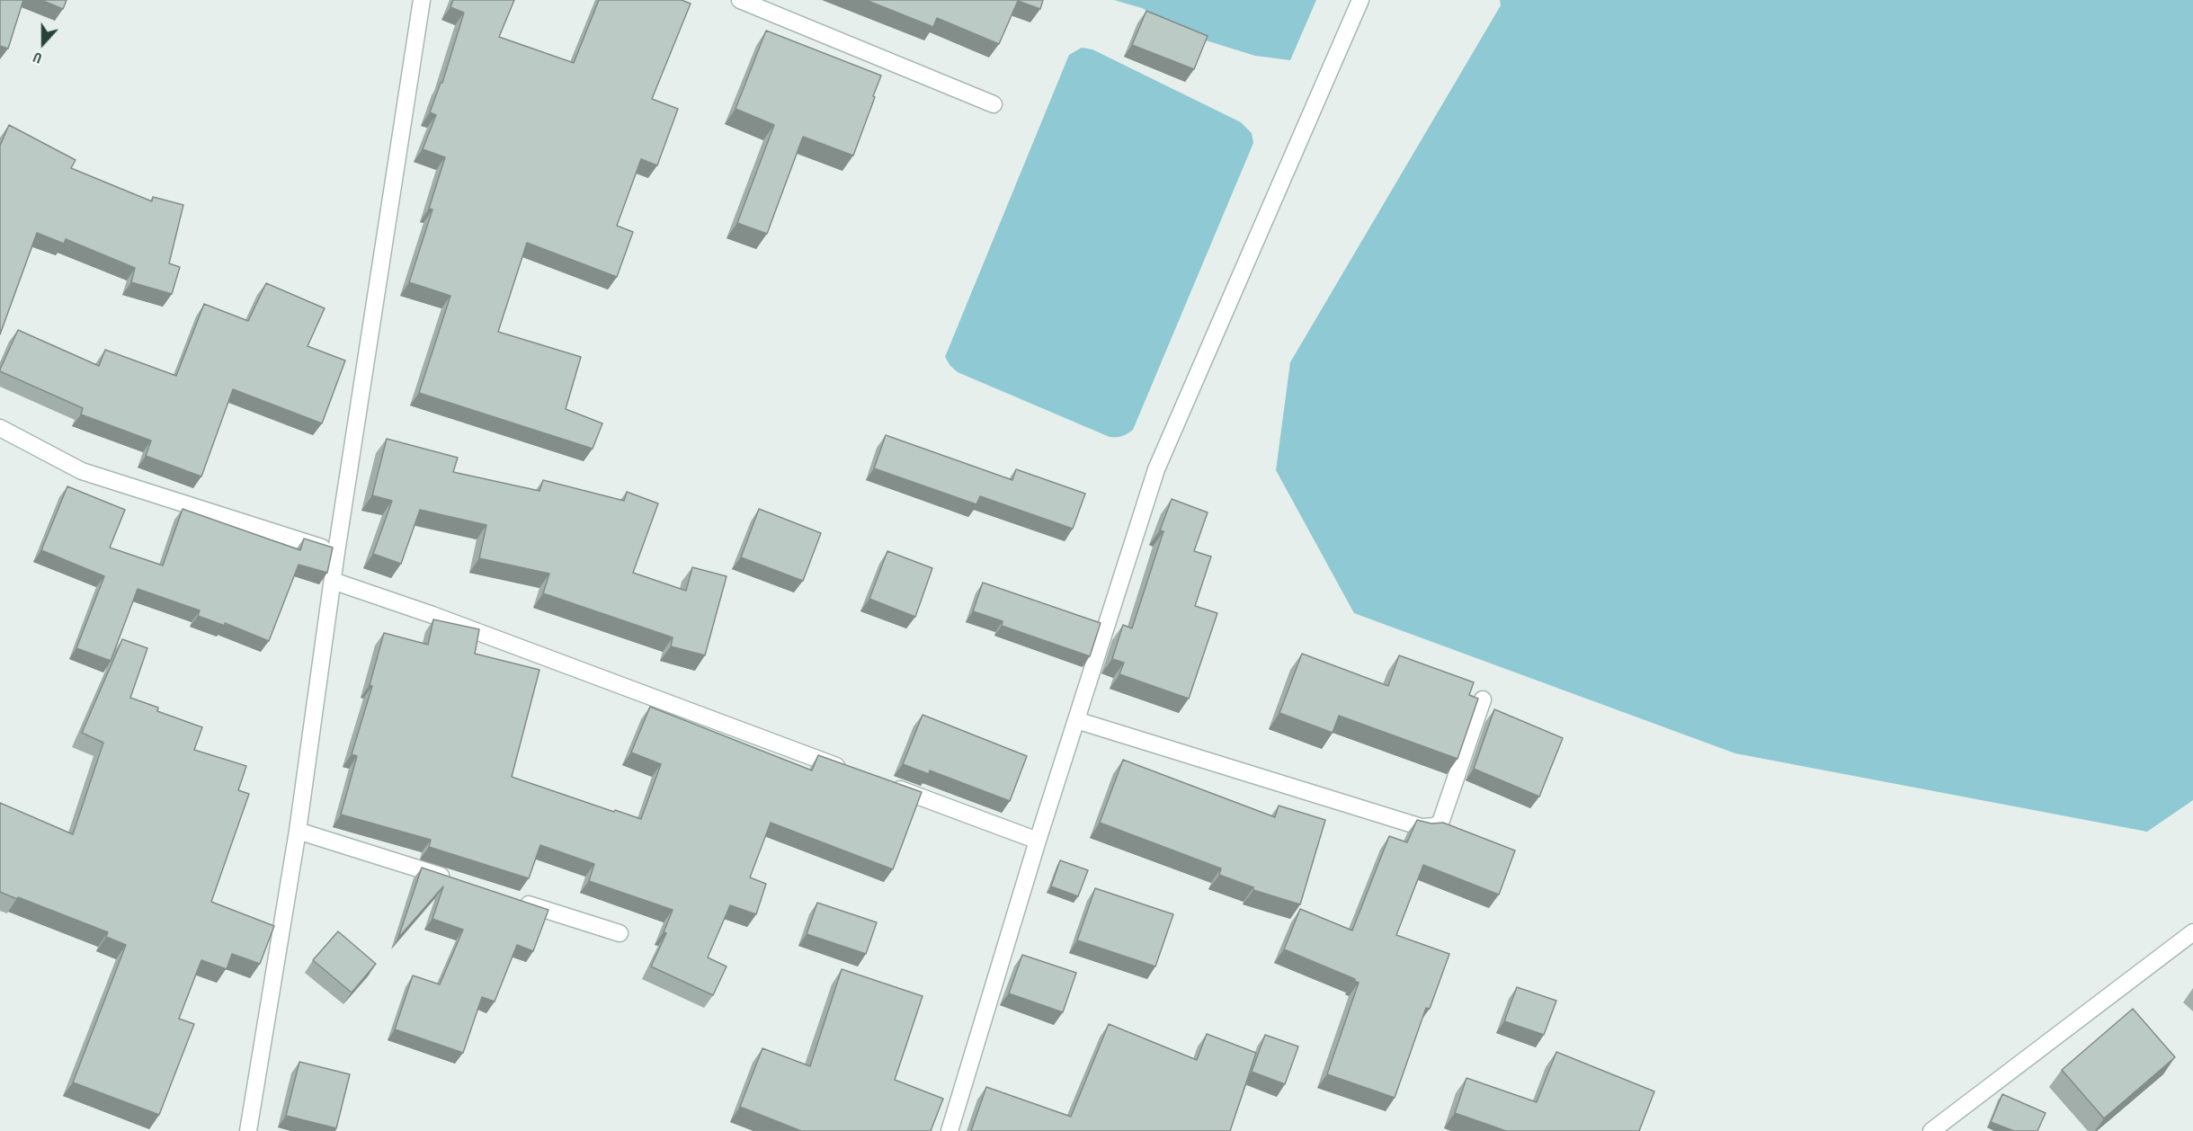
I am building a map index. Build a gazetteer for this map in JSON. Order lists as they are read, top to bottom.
{
  "north": "bottom"
}
